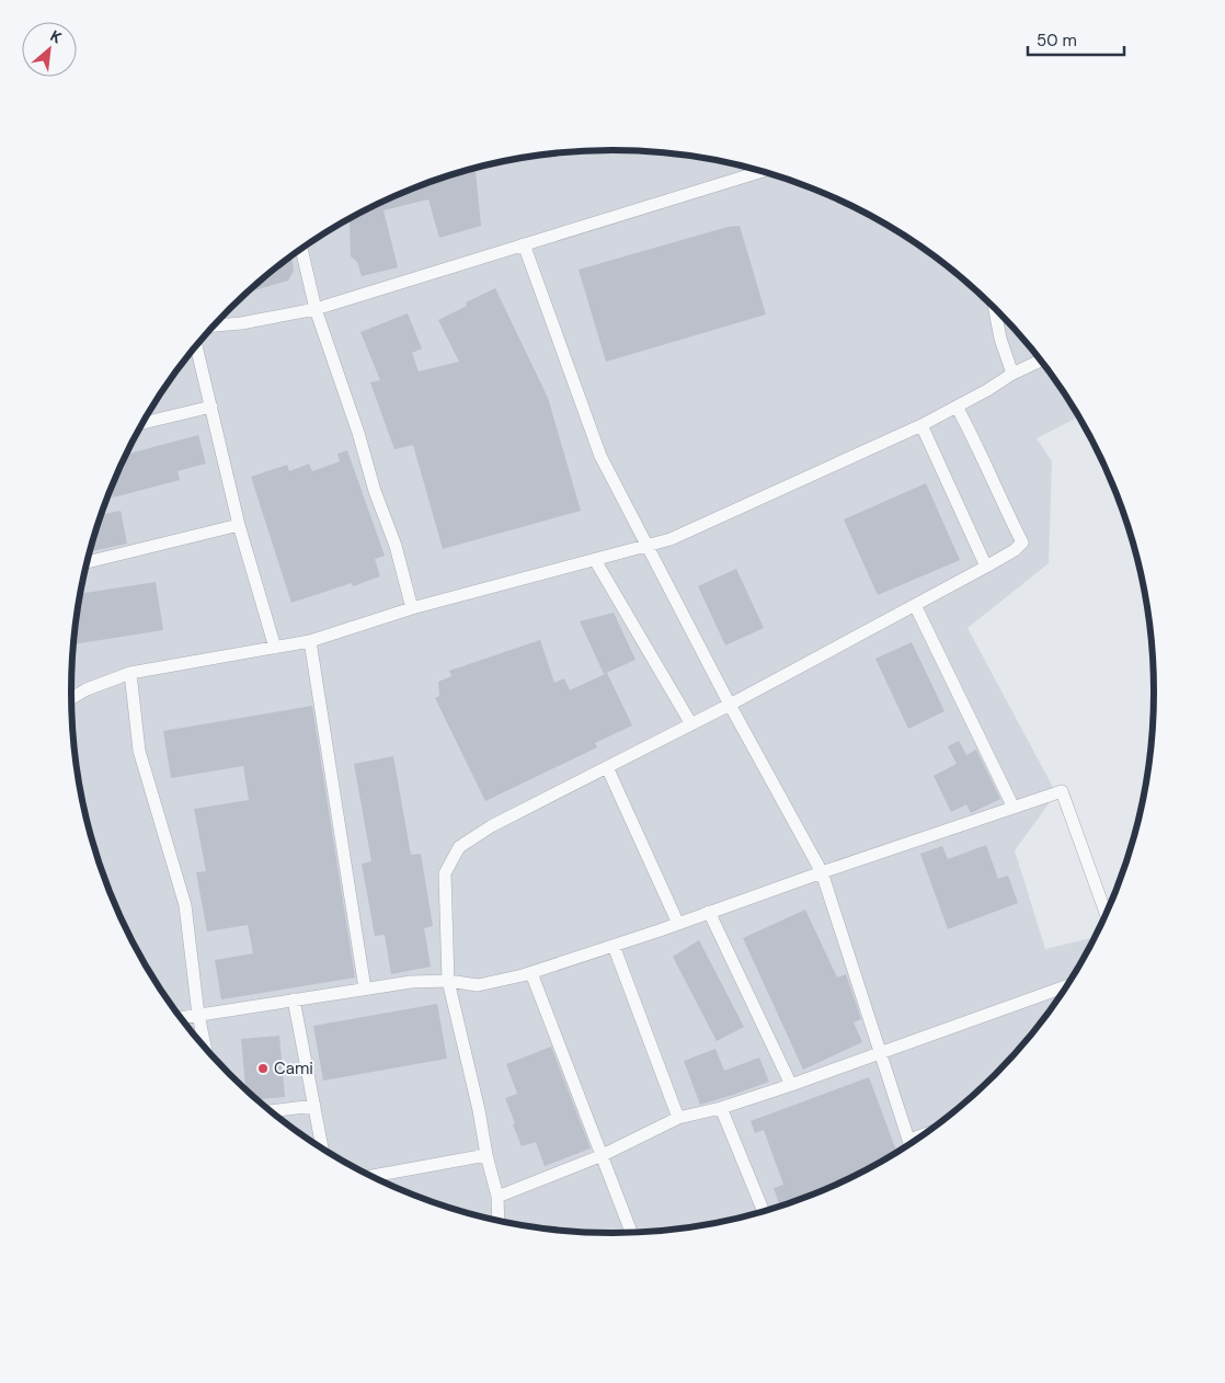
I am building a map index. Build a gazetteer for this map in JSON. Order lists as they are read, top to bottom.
{
  "places": ["Cami"],
  "scale_bar": "50 m",
  "north": "top right"
}
